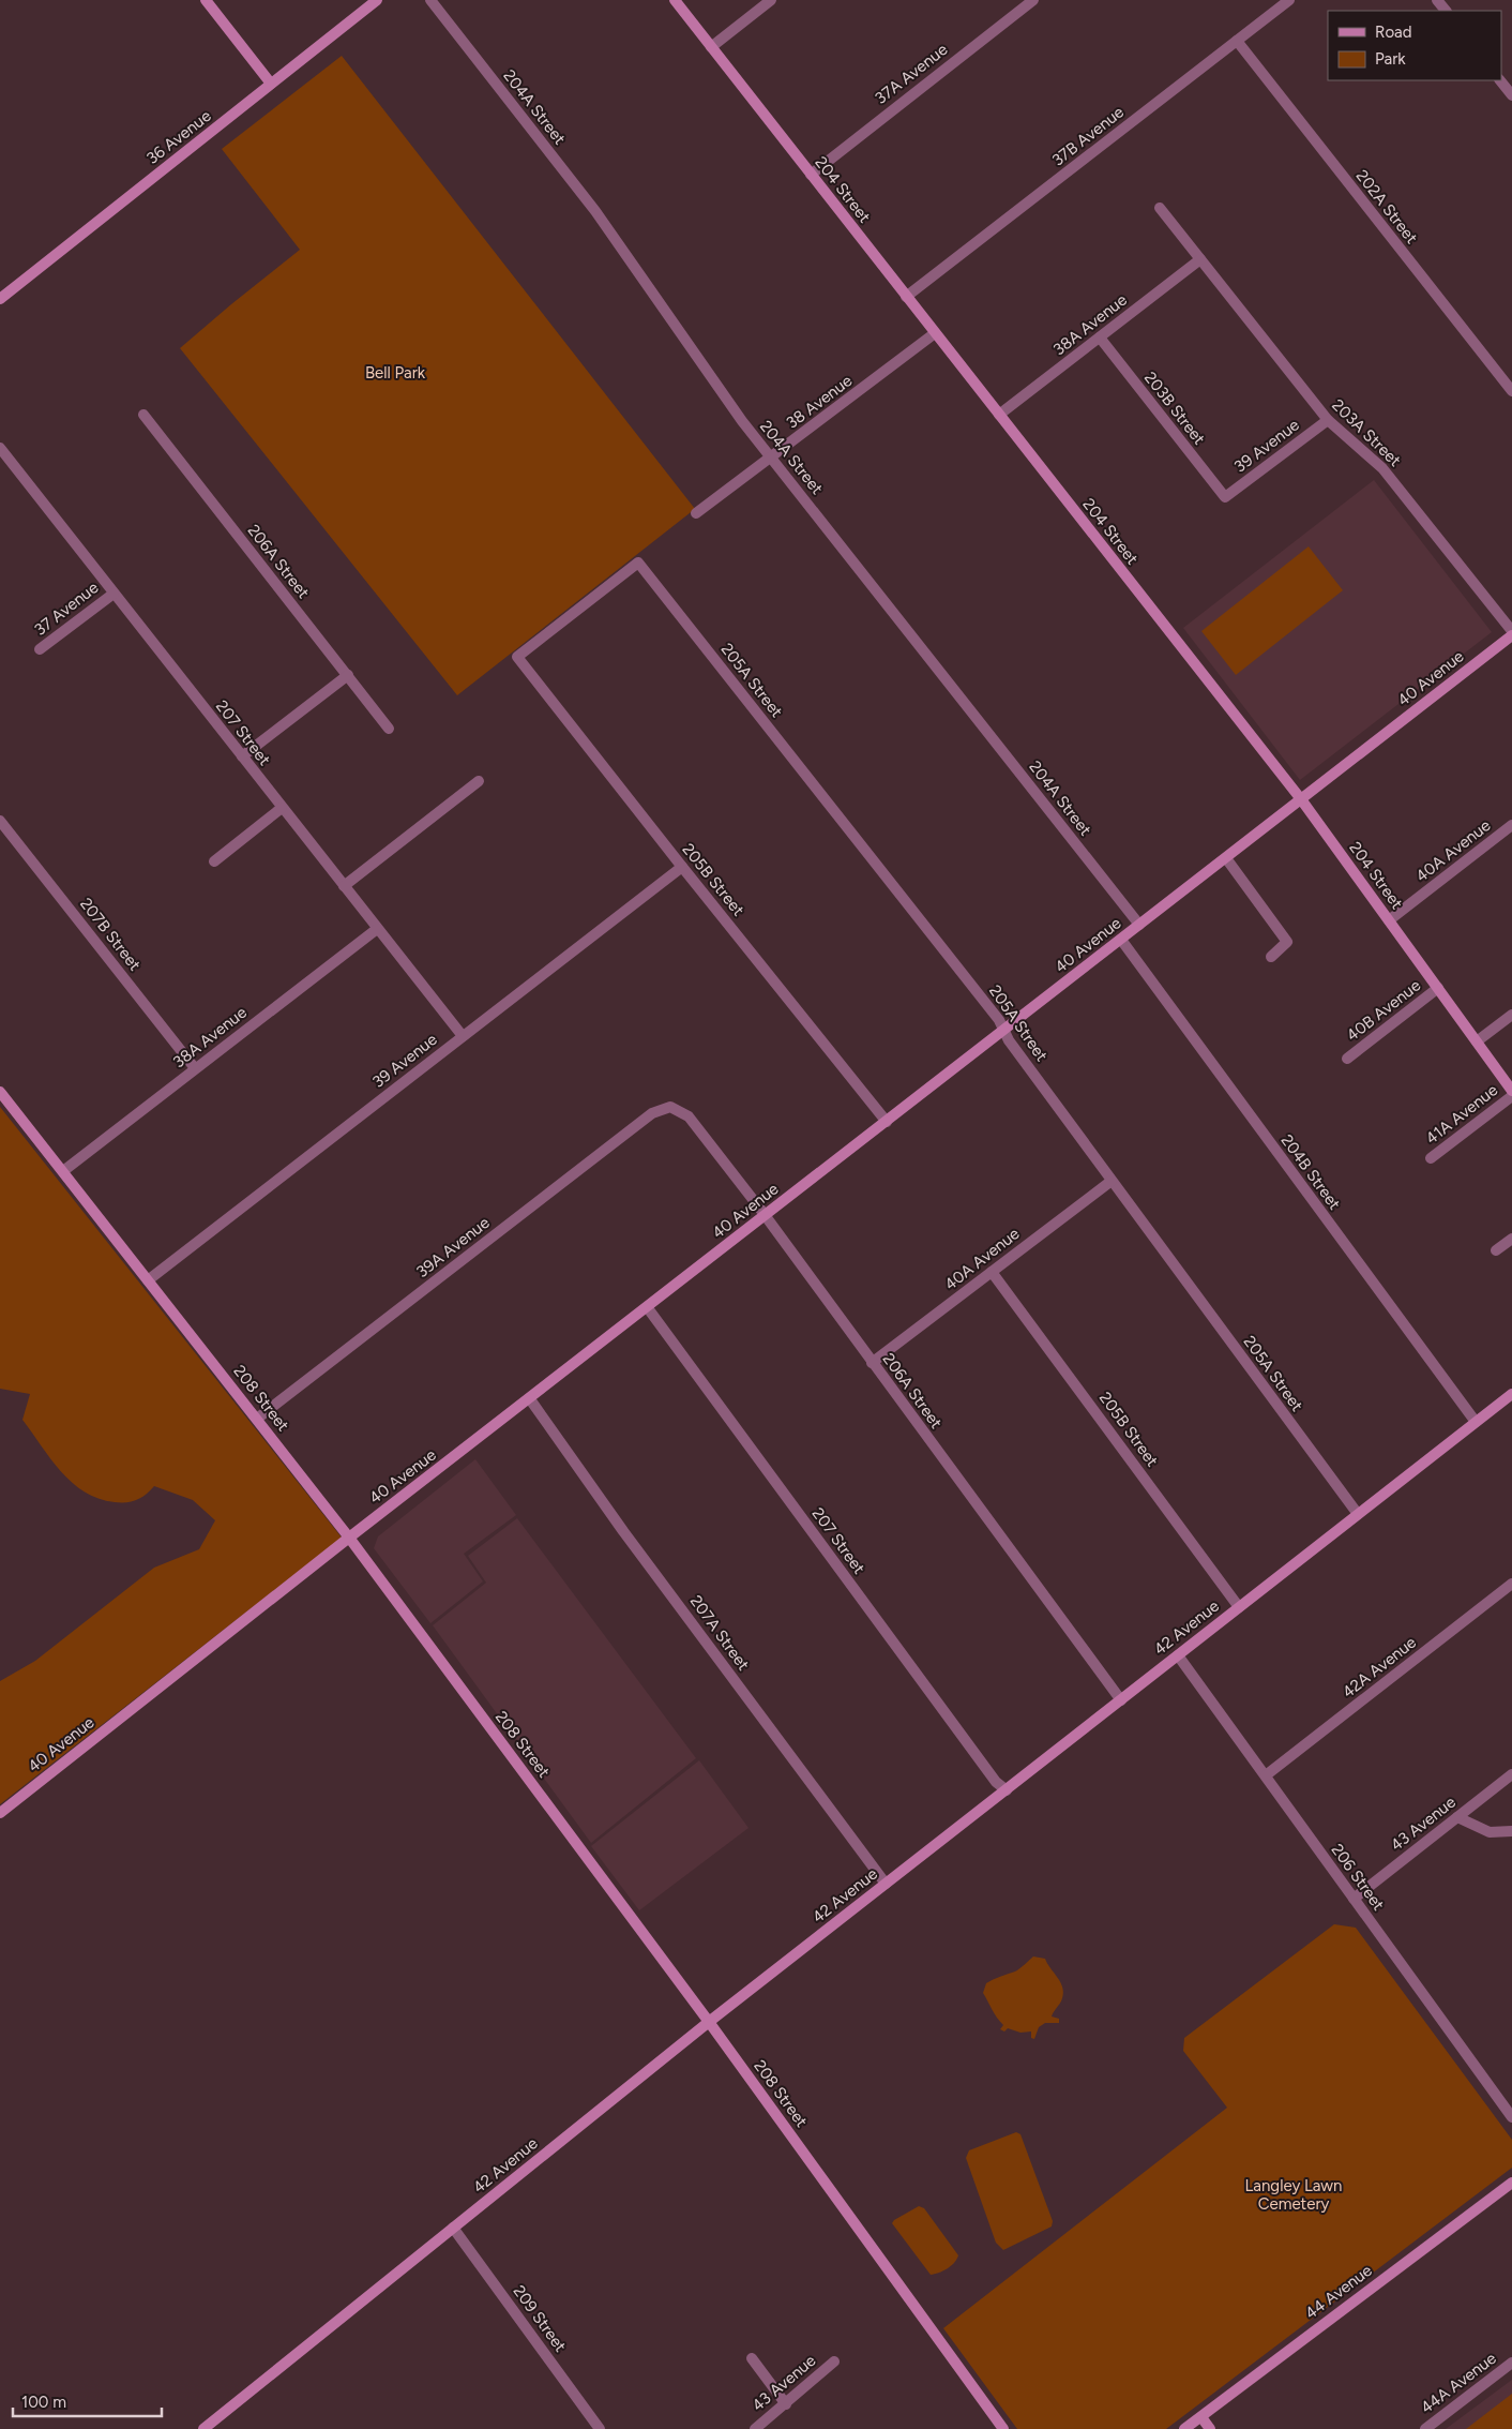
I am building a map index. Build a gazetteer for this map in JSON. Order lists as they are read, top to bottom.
{
  "streets": {
    "main road": [
      "36 Avenue",
      "204 Street",
      "40 Avenue",
      "208 Street",
      "42 Avenue",
      "44 Avenue"
    ],
    "street": [
      "37A Avenue",
      "204A Street",
      "37B Avenue",
      "202A Street",
      "38A Avenue",
      "38 Avenue",
      "203B Street",
      "203A Street",
      "39 Avenue",
      "206A Street",
      "37 Avenue",
      "205A Street",
      "207 Street",
      "40A Avenue",
      "205B Street",
      "207B Street",
      "40B Avenue",
      "41A Avenue",
      "204B Street",
      "39A Avenue",
      "207A Street",
      "42A Avenue",
      "43 Avenue",
      "206 Street",
      "209 Street",
      "44A Avenue"
    ]
  },
  "crossings": [
    ["37A Avenue", "204 Street"],
    ["204A Street", "38 Avenue"],
    ["204A Street", "40 Avenue"],
    ["37B Avenue", "204 Street"],
    ["37B Avenue", "202A Street"],
    ["204 Street", "38A Avenue"],
    ["204 Street", "38 Avenue"],
    ["204 Street", "40 Avenue"],
    ["204 Street", "40A Avenue"],
    ["204 Street", "40B Avenue"],
    ["38A Avenue", "203B Street"],
    ["38A Avenue", "203A Street"],
    ["38A Avenue", "207 Street"],
    ["38A Avenue", "207B Street"],
    ["38A Avenue", "208 Street"],
    ["203B Street", "39 Avenue"],
    ["203A Street", "39 Avenue"],
    ["39 Avenue", "207 Street"],
    ["39 Avenue", "205B Street"],
    ["39 Avenue", "208 Street"],
    ["206A Street", "40 Avenue"],
    ["206A Street", "40A Avenue"],
    ["206A Street", "39A Avenue"],
    ["206A Street", "42 Avenue"],
    ["37 Avenue", "207 Street"],
    ["40 Avenue", "205A Street"],
    ["40 Avenue", "207 Street"],
    ["40 Avenue", "205B Street"],
    ["40 Avenue", "204B Street"],
    ["40 Avenue", "208 Street"],
    ["40 Avenue", "207A Street"],
    ["205A Street", "40A Avenue"],
    ["205A Street", "205B Street"],
    ["205A Street", "42 Avenue"],
    ["207 Street", "42 Avenue"],
    ["40A Avenue", "205B Street"],
    ["205B Street", "42 Avenue"],
    ["204B Street", "42 Avenue"],
    ["39A Avenue", "208 Street"],
    ["208 Street", "42 Avenue"],
    ["42 Avenue", "207A Street"],
    ["42 Avenue", "206 Street"],
    ["42 Avenue", "209 Street"],
    ["42A Avenue", "206 Street"],
    ["43 Avenue", "206 Street"]
  ],
  "parks": ["Bell Park", "Langley Lawn Cemetery"],
  "legend": ["Road", "Park"],
  "scale_bar": "100 m"
}
